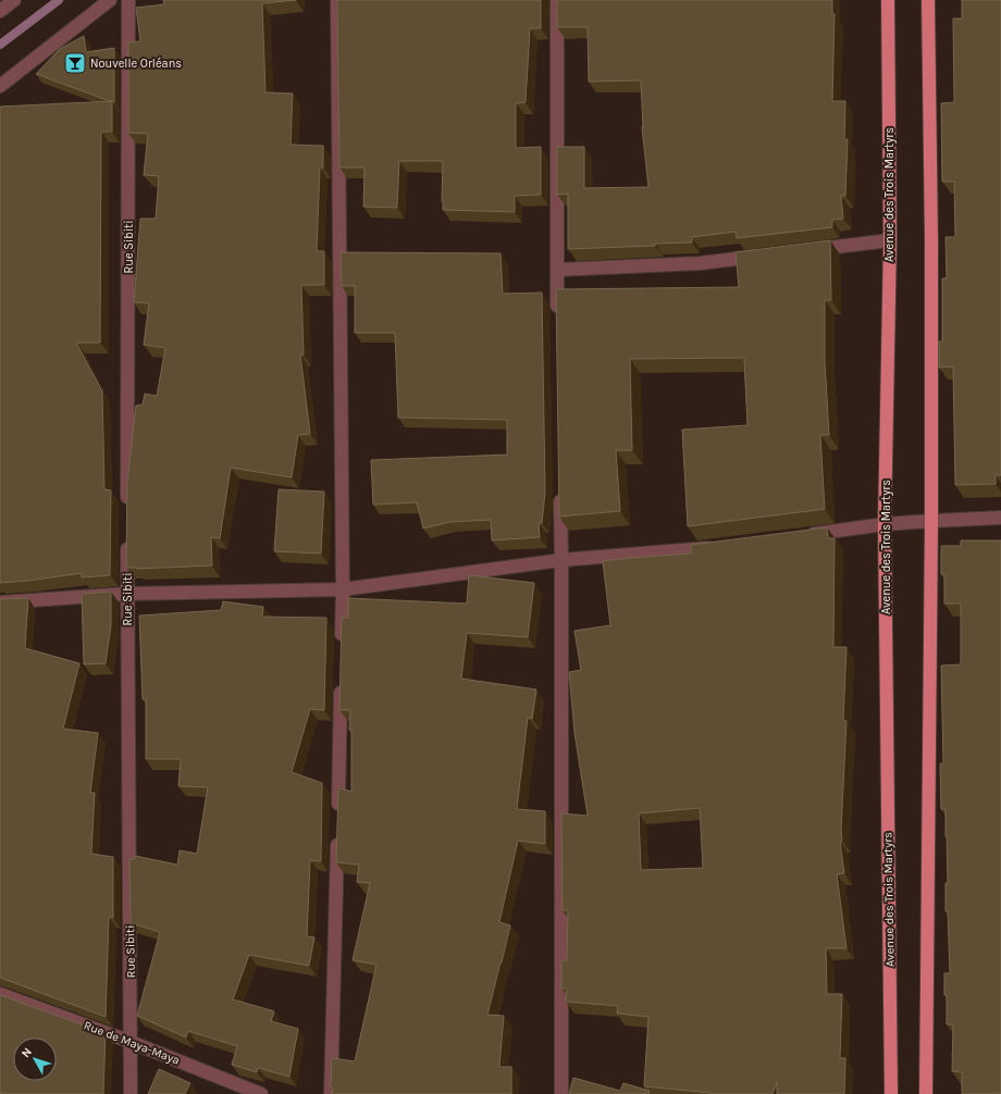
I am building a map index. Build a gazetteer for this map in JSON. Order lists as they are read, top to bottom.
{
  "streets": {
    "main road": ["Avenue des Trois Martyrs"],
    "street": ["Rue Sibiti", "Rue de Maya-Maya"]
  },
  "crossings": [
    ["Rue Sibiti", "Rue de Maya-Maya"]
  ],
  "places": {
    "bar": ["Nouvelle Orléans"]
  },
  "north": "top left"
}
